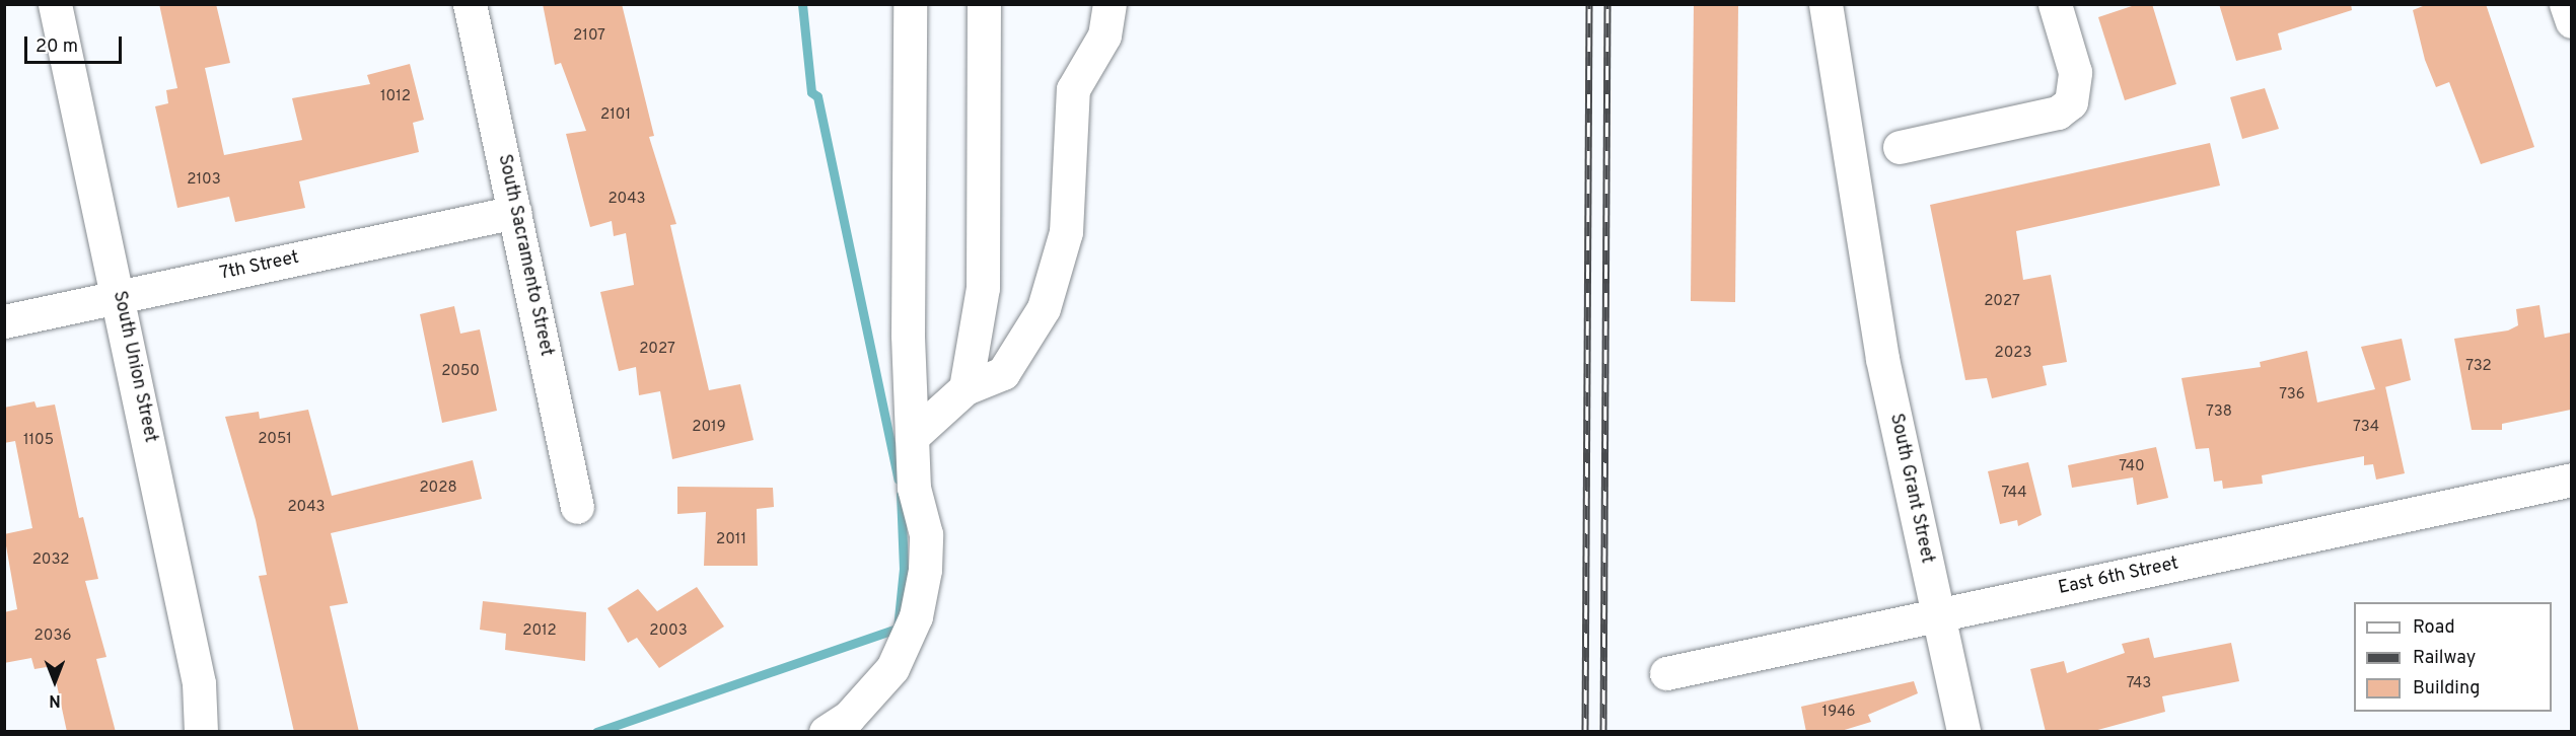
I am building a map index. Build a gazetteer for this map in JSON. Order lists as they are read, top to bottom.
{
  "streets": {
    "street": [
      "South Sacramento Street",
      "7th Street",
      "South Union Street",
      "South Grant Street",
      "East 6th Street"
    ]
  },
  "crossings": [
    ["South Sacramento Street", "7th Street"],
    ["7th Street", "South Union Street"],
    ["South Grant Street", "East 6th Street"]
  ],
  "house_numbers": [
    "2107",
    "1012",
    "2101",
    "2103",
    "2043",
    "2027",
    "2027",
    "2023",
    "732",
    "2050",
    "736",
    "738",
    "2019",
    "734",
    "2051",
    "1105",
    "740",
    "2028",
    "744",
    "2043",
    "2011",
    "2032",
    "2012",
    "2003",
    "2036",
    "743",
    "1946"
  ],
  "legend": ["Road", "Railway", "Building"],
  "scale_bar": "20 m",
  "north": "bottom"
}
